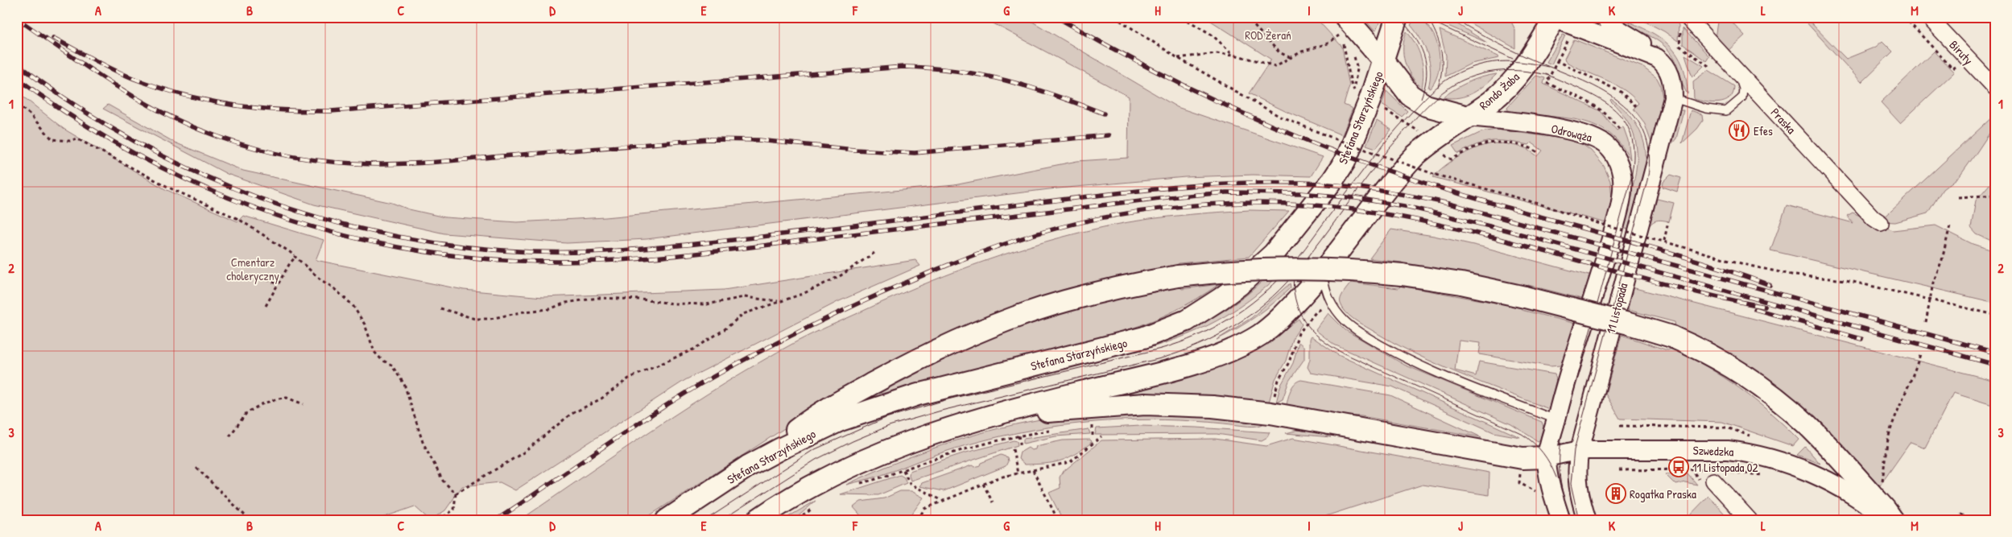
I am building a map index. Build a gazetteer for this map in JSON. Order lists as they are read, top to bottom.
{
  "streets": {
    "main road": ["Rondo Żaba", "Stefana Starzyńskiego"],
    "street": [
      "Biruty",
      "Praska",
      "Odrowąża",
      "11 Listopada",
      "Szwedzka"
    ]
  },
  "crossings": [
    ["Rondo Żaba", "Stefana Starzyńskiego"],
    ["Rondo Żaba", "Odrowąża"],
    ["Odrowąża", "11 Listopada"],
    ["11 Listopada", "Szwedzka"]
  ],
  "parks": ["ROD Żerań", "Cmentarz choleryczny"],
  "places": {
    "restaurant": ["Efes"],
    "bus stop": ["11 Listopada 02"],
    "building": ["Rogatka Praska"]
  },
  "grid": {
    "columns": [
      "A",
      "B",
      "C",
      "D",
      "E",
      "F",
      "G",
      "H",
      "I",
      "J",
      "K",
      "L",
      "M"
    ],
    "rows": ["1", "2", "3"]
  }
}
